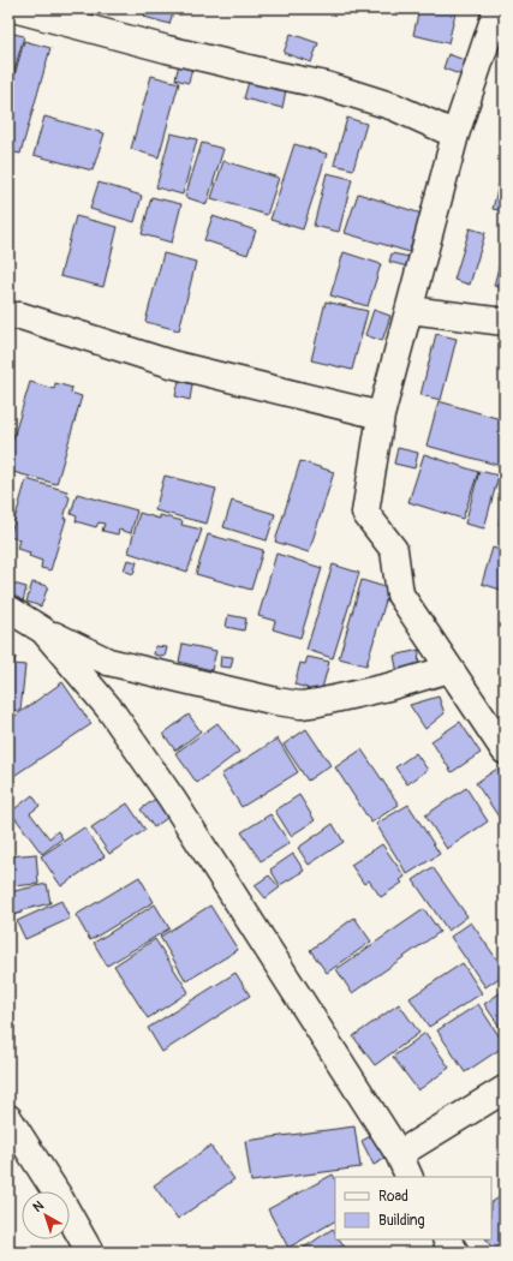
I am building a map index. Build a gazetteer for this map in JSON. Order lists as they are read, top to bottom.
{
  "legend": ["Road", "Building"],
  "north": "top left"
}
